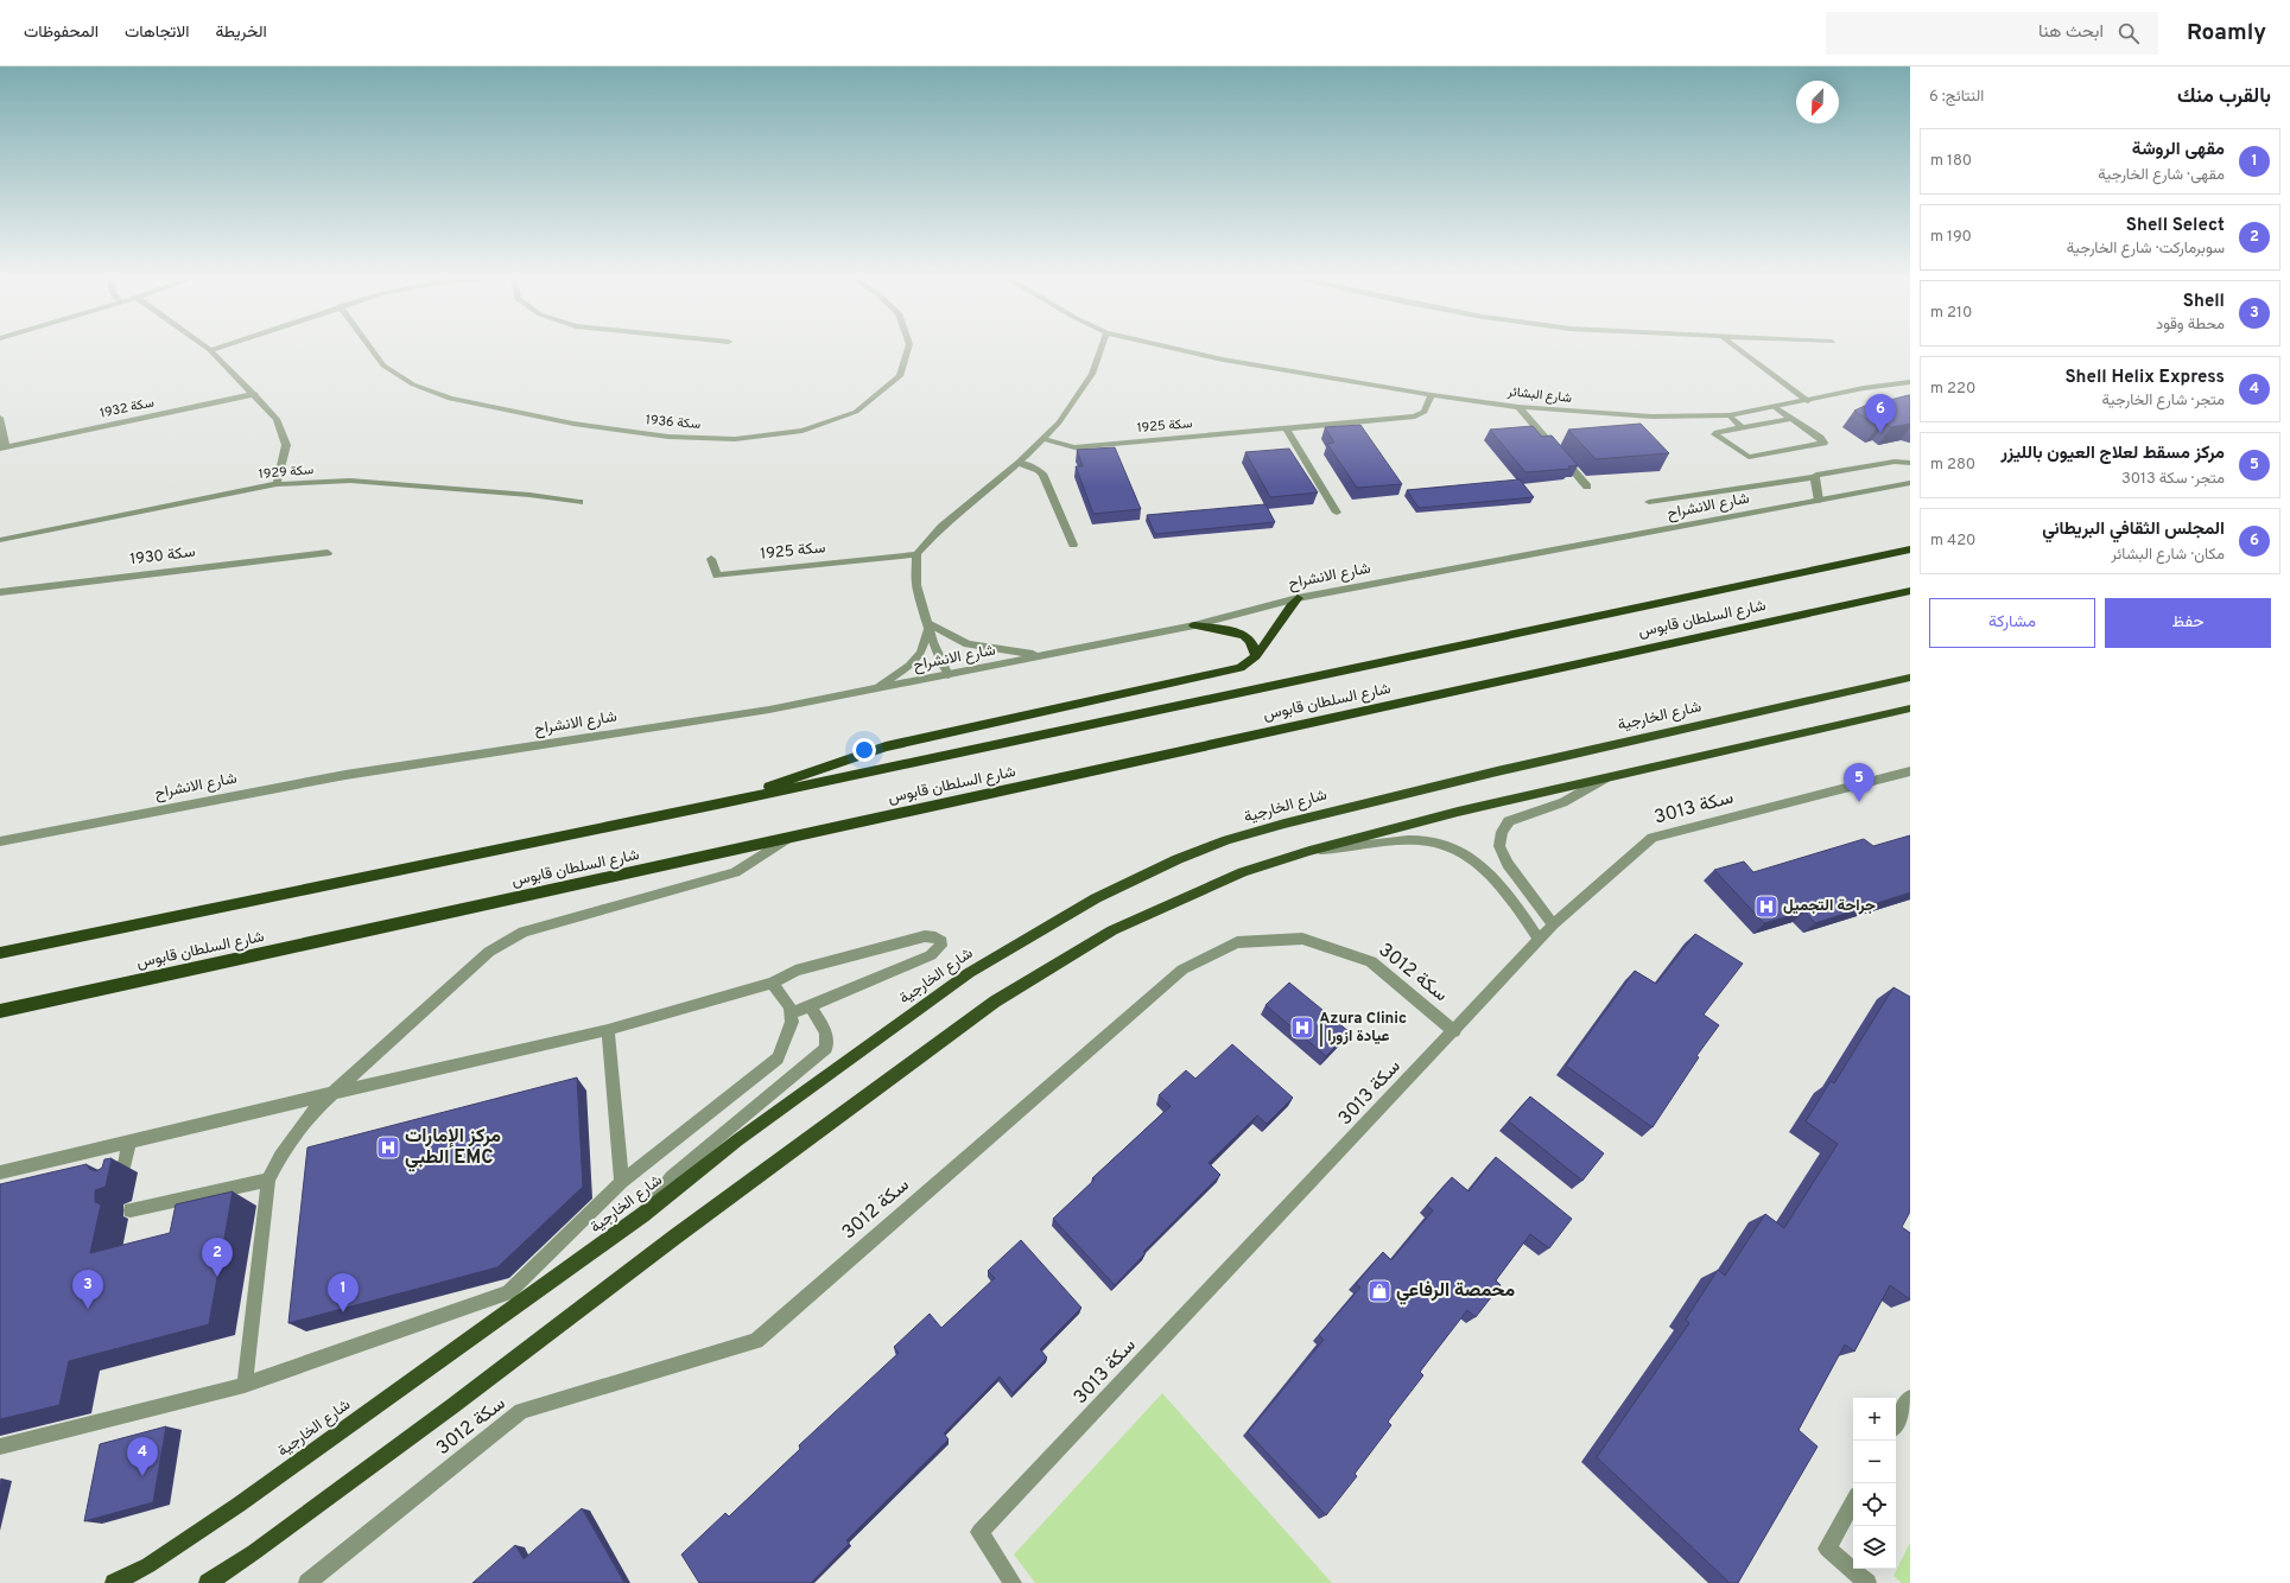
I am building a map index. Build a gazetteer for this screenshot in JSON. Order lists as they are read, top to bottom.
{
  "streets": {
    "highway": ["شارع السلطان قابوس"],
    "main road": ["شارع الخارجية"],
    "street": [
      "شارع البشائر",
      "سكة 1932",
      "سكة 1936",
      "سكة 1925",
      "سكة 1929",
      "شارع الانشراح",
      "سكة 1930",
      "سكة 3013",
      "سكة 3012"
    ]
  },
  "crossings": [
    ["شارع البشائر", "سكة 1925"],
    ["سكة 3013", "سكة 3012"]
  ],
  "places": {
    "hospital": ["جراحة التجميل", "Azura Clinic | عيادة ازورا", "مركز الإمارات الطبي EMC"],
    "shop": ["محمصة الرفاعي"]
  },
  "north": "bottom left",
  "page": {
    "header": "Roamly",
    "search": "ابحث هنا",
    "nav": ["الخريطة", "الاتجاهات", "المحفوظات"],
    "heading": ["بالقرب منك", "النتائج: 6"],
    "list": [
      {
        "mark": "1",
        "name": "مقهى الروشة",
        "note": "مقهى · شارع الخارجية",
        "value": "180 m"
      },
      {
        "mark": "2",
        "name": "Shell Select",
        "note": "سوبرماركت · شارع الخارجية",
        "value": "190 m"
      },
      {
        "mark": "3",
        "name": "Shell",
        "note": "محطة وقود",
        "value": "210 m"
      },
      {
        "mark": "4",
        "name": "Shell Helix Express",
        "note": "متجر · شارع الخارجية",
        "value": "220 m"
      },
      {
        "mark": "5",
        "name": "مركز مسقط لعلاج العيون بالليزر",
        "note": "متجر · سكة 3013",
        "value": "280 m"
      },
      {
        "mark": "6",
        "name": "المجلس الثقافي البريطاني",
        "note": "مكان · شارع البشائر",
        "value": "420 m"
      }
    ],
    "pins": [
      "6",
      "5",
      "2",
      "3",
      "1",
      "4"
    ],
    "buttons": ["حفظ", "مشاركة"],
    "map_buttons": ["+", "−"]
  }
}
